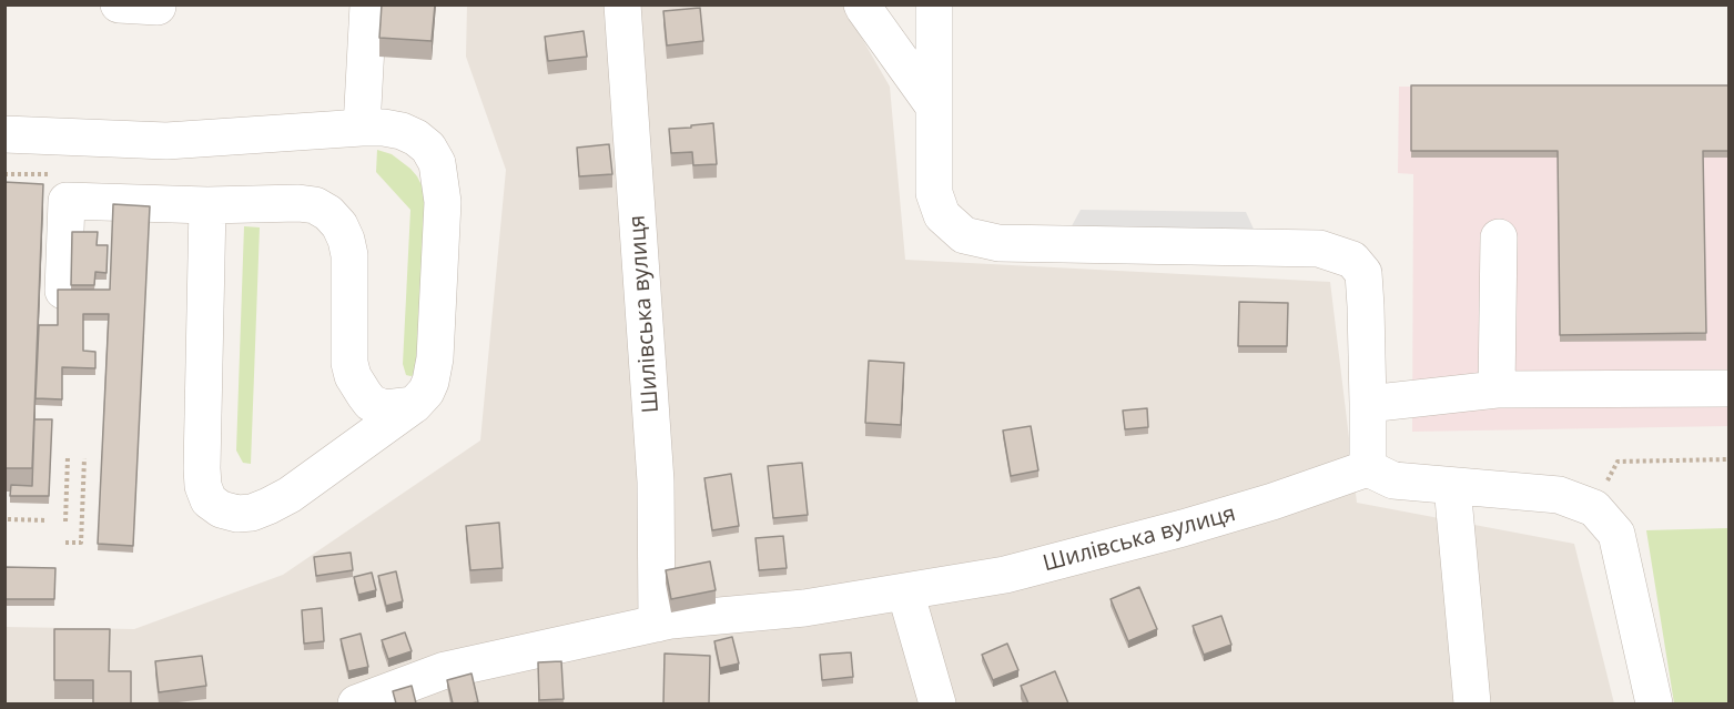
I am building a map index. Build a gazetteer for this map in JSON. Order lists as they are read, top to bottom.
{
  "streets": {
    "street": ["Шилівська вулиця"]
  }
}
